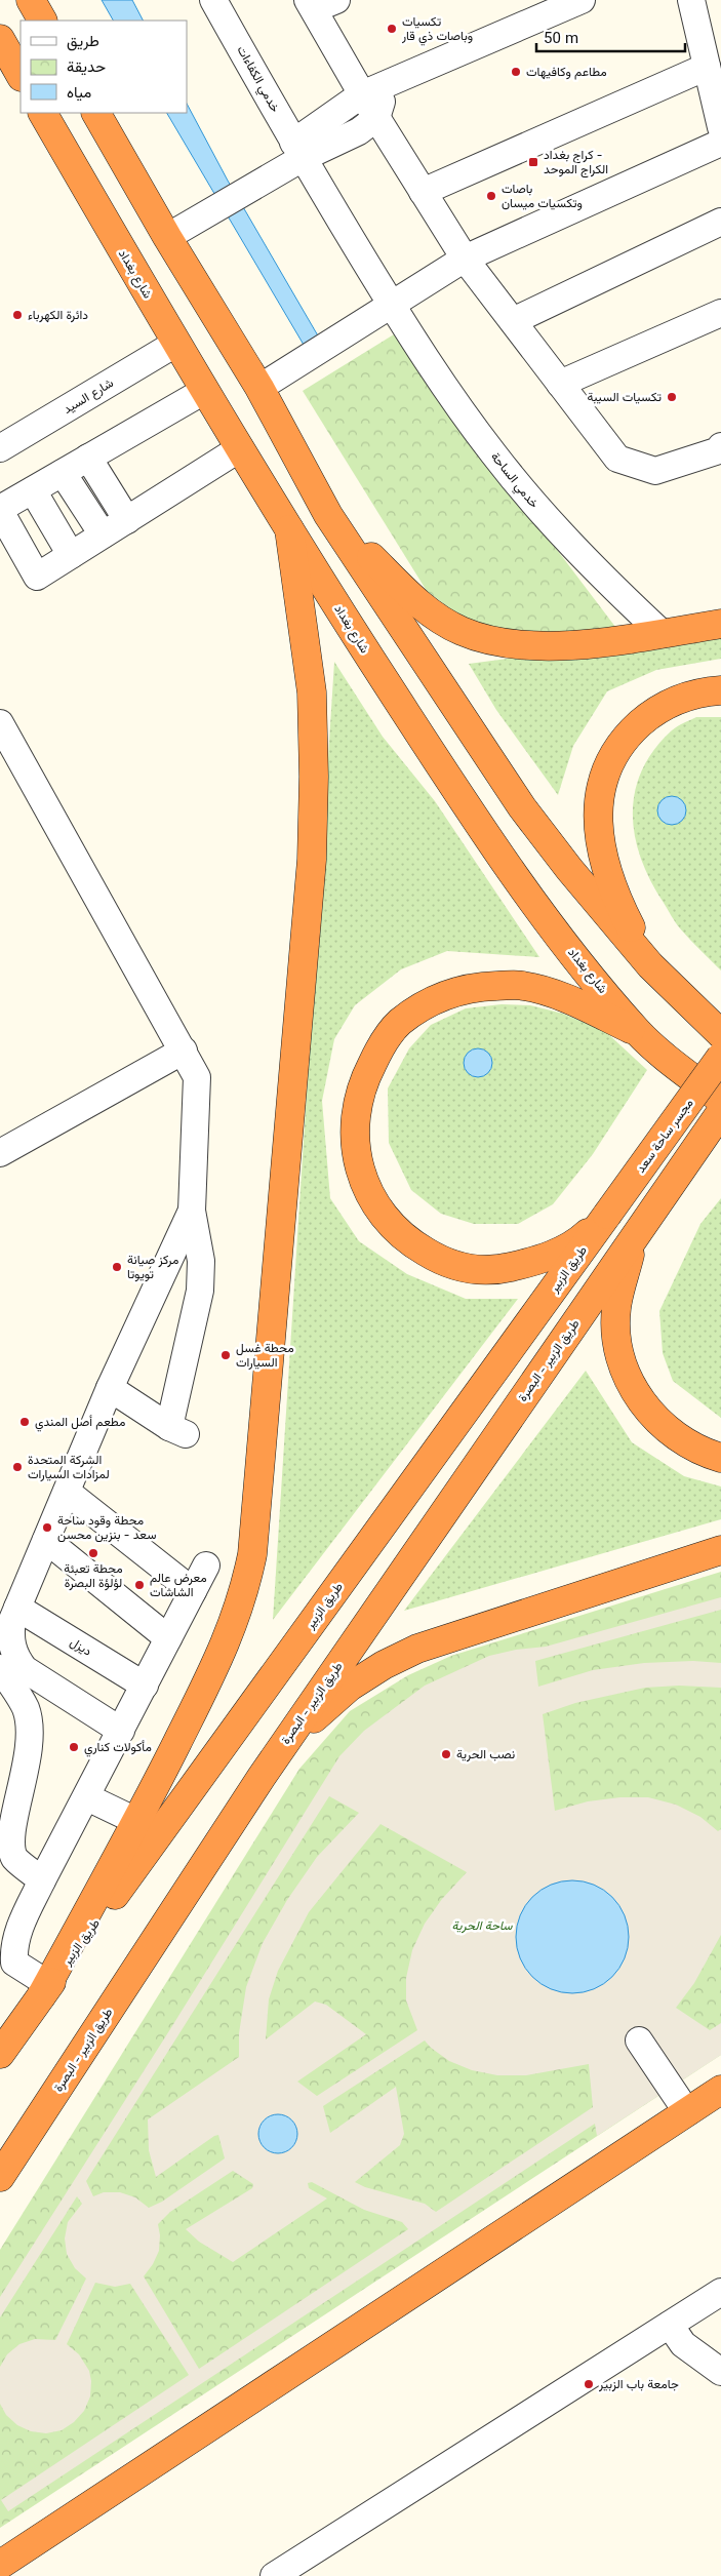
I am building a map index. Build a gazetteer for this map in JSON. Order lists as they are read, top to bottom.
{
  "streets": {
    "highway": [
      "شارع بغداد",
      "مجسر ساحة سعد",
      "طريق الزبير",
      "طريق الزبير - البصرة"
    ],
    "street": [
      "خدمي الكفاءات",
      "شارع السيد",
      "خدمي الساحة",
      "ديزل"
    ]
  },
  "crossings": [
    ["خدمي الكفاءات", "خدمي الساحة"],
    ["شارع بغداد", "شارع السيد"],
    ["مجسر ساحة سعد", "طريق الزبير"]
  ],
  "parks": ["ساحة الحرية"],
  "places": {
    "other": [
      "تكسيات وباصات ذي قار",
      "مطاعم وكافيهات",
      "باصات وتكسيات ميسان",
      "دائرة الكهرباء",
      "تكسيات السيبة",
      "مركز صيانة تويوتا",
      "محطة غسل السيارات",
      "مطعم أصل المندي",
      "الشركة المتحدة لمزادات السيارات",
      "محطة وقود ساحة سعد - بنزين محسن",
      "محطة تعبئة لؤلؤة البصرة",
      "معرض عالم الشاشات",
      "مأكولات كناري",
      "نصب الحرية",
      "جامعة باب الزبير"
    ],
    "transit": ["كراج بغداد - الكراج الموحد"]
  },
  "legend": ["طريق", "حديقة", "مياه"],
  "scale_bar": "50 m"
}
